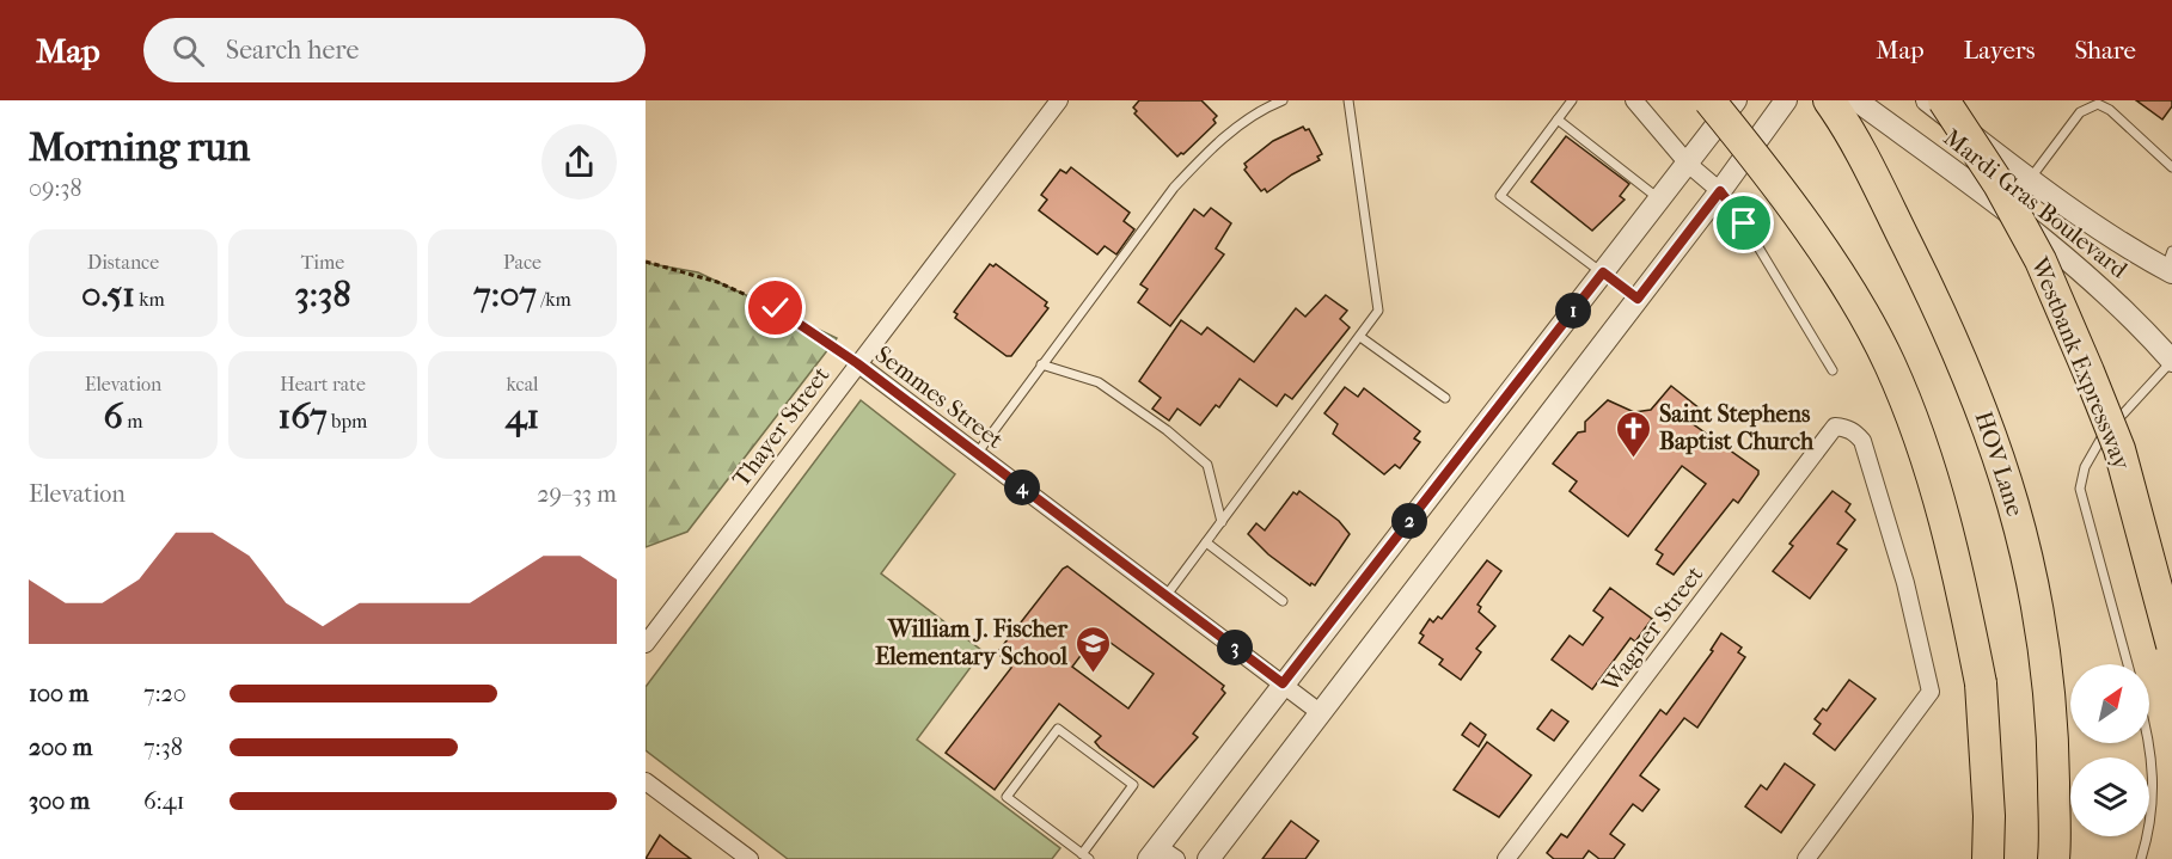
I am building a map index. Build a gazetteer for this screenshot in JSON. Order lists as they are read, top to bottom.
{
  "streets": {
    "highway": ["Westbank Expressway", "HOV Lane"],
    "street": [
      "Mardi Gras Boulevard",
      "Semmes Street",
      "Thayer Street",
      "Wagner Street"
    ]
  },
  "crossings": [
    ["Semmes Street", "Thayer Street"]
  ],
  "places": {
    "church": ["Saint Stephens Baptist Church"],
    "school or university": ["William J. Fischer Elementary School"]
  },
  "north": "top right",
  "page": {
    "header": "Map",
    "search": "Search here",
    "nav": ["Map", "Layers", "Share"],
    "heading": ["Morning run", "09:38"],
    "stats": [
      ["Distance", "0.51 km"],
      ["Time", "3:38"],
      ["Pace", "7:07 /km"],
      ["Elevation", "6 m"],
      ["Heart rate", "167 bpm"],
      ["kcal", "41"]
    ],
    "pins": [
      "1",
      "4",
      "2",
      "3"
    ],
    "chart": ["Elevation", "29–33 m"],
    "list": [
      {
        "name": "100 m",
        "note": "7:20"
      },
      {
        "name": "200 m",
        "note": "7:38"
      },
      {
        "name": "300 m",
        "note": "6:41"
      }
    ]
  }
}
